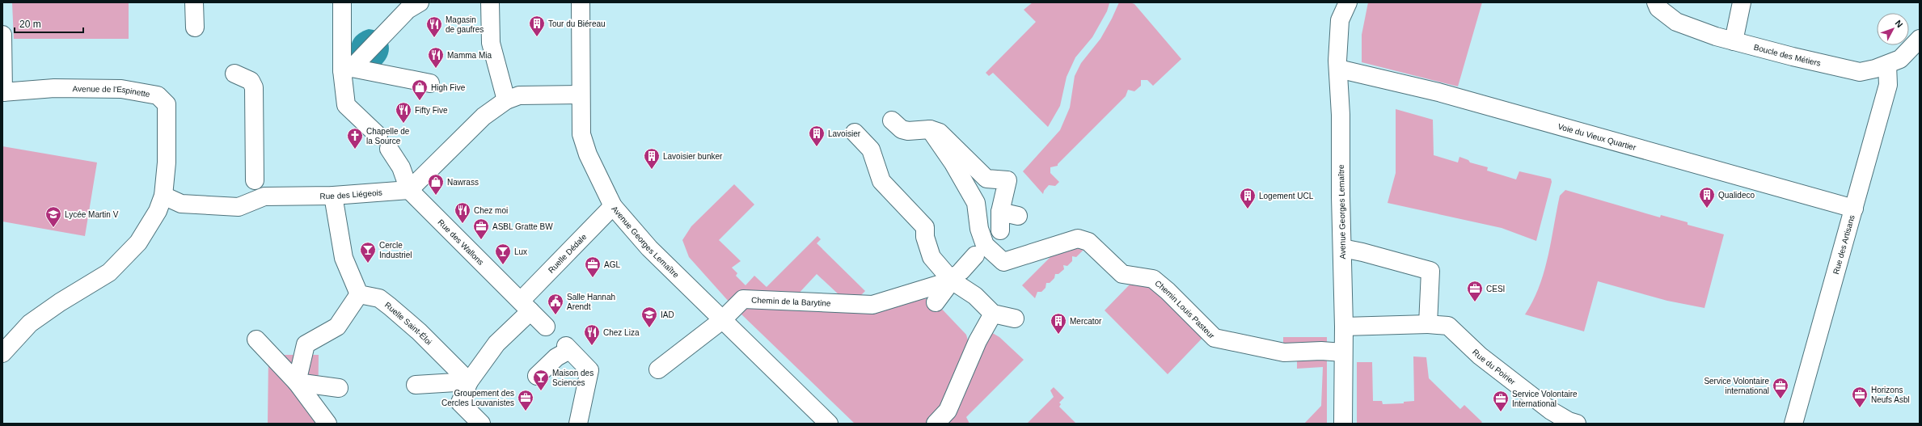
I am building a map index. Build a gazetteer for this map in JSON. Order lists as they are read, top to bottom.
{
  "streets": {
    "street": [
      "Boucle des Métiers",
      "Avenue de l'Espinette",
      "Voie du Vieux Quartier",
      "Rue des Liégeois",
      "Avenue Georges Lemaître",
      "Rue des Wallons",
      "Rue des Artisans",
      "Ruelle Dédale",
      "Chemin de la Barytine",
      "Chemin Louis Pasteur",
      "Ruelle Saint-Éloi",
      "Rue du Poirier"
    ]
  },
  "crossings": [
    ["Boucle des Métiers", "Rue des Artisans"],
    ["Avenue de l'Espinette", "Rue des Liégeois"],
    ["Voie du Vieux Quartier", "Avenue Georges Lemaître"],
    ["Voie du Vieux Quartier", "Rue des Artisans"],
    ["Rue des Liégeois", "Rue des Wallons"],
    ["Avenue Georges Lemaître", "Ruelle Dédale"],
    ["Avenue Georges Lemaître", "Chemin de la Barytine"],
    ["Avenue Georges Lemaître", "Chemin Louis Pasteur"],
    ["Avenue Georges Lemaître", "Rue du Poirier"],
    ["Rue des Wallons", "Ruelle Dédale"]
  ],
  "places": {
    "building": [
      "Tour du Biéreau",
      "Lavoisier",
      "Lavoisier bunker",
      "Qualideco",
      "Logement UCL",
      "Mercator"
    ],
    "restaurant": [
      "Magasin de gaufres",
      "Mamma Mia",
      "Fifty Five",
      "Chez moi",
      "Chez Liza"
    ],
    "shop": ["High Five", "Nawrass"],
    "church": ["Chapelle de la Source"],
    "school or university": ["Lycée Martin V", "IAD"],
    "office": [
      "ASBL Gratte BW",
      "AGL",
      "CESI",
      "Service Volontaire international",
      "Horizons Neufs Asbl",
      "Groupement des Cercles Louvanistes",
      "Service Volontaire International"
    ],
    "bar": ["Cercle Industriel", "Lux", "Maison des Sciences"],
    "public building": ["Salle Hannah Arendt"]
  },
  "scale_bar": "20 m",
  "north": "top right"
}
